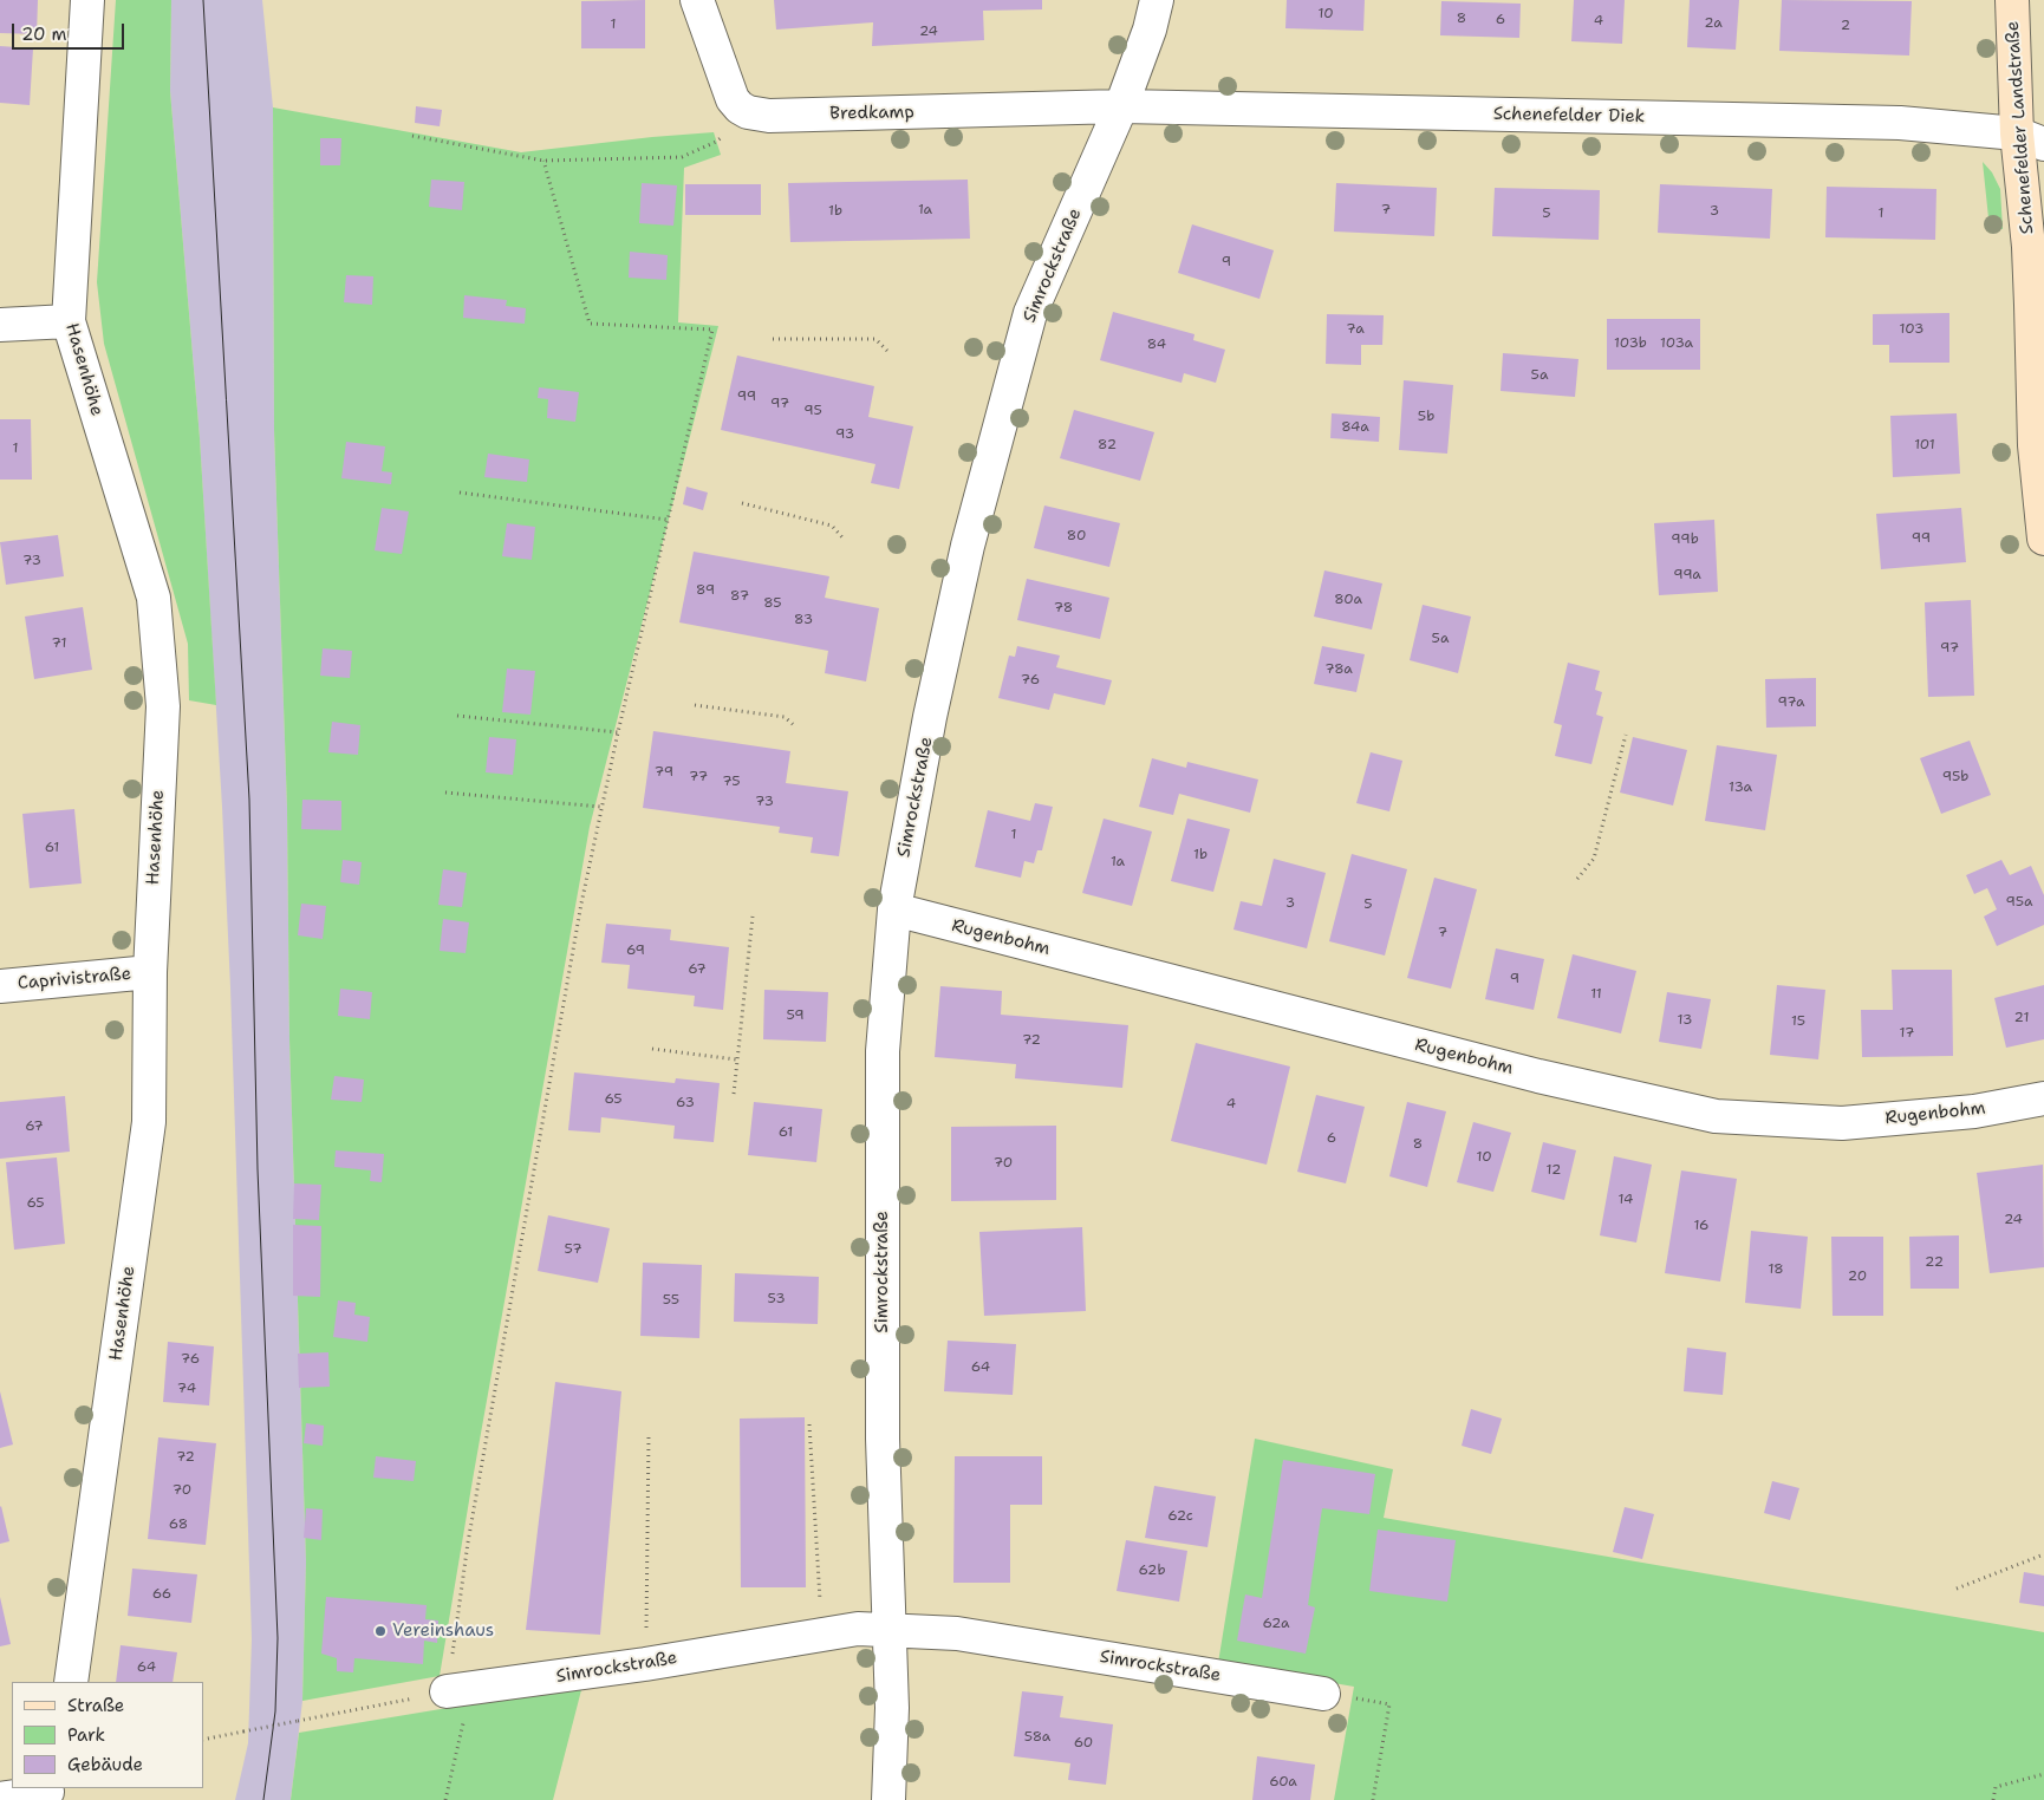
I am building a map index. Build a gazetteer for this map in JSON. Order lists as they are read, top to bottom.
{
  "streets": {
    "street": [
      "Bredkamp",
      "Schenefelder Diek",
      "Schenefelder Landstraße",
      "Simrockstraße",
      "Hasenhöhe",
      "Rugenbohm",
      "Caprivistraße"
    ]
  },
  "crossings": [
    ["Bredkamp", "Schenefelder Diek"],
    ["Bredkamp", "Simrockstraße"],
    ["Schenefelder Diek", "Schenefelder Landstraße"],
    ["Schenefelder Diek", "Simrockstraße"],
    ["Simrockstraße", "Rugenbohm"],
    ["Hasenhöhe", "Caprivistraße"]
  ],
  "places": ["Vereinshaus"],
  "house_numbers": [
    "10",
    "8",
    "6",
    "4",
    "2a",
    "1",
    "2",
    "24",
    "1a",
    "7",
    "1b",
    "3",
    "5",
    "1",
    "9",
    "7a",
    "103",
    "103b",
    "103a",
    "84",
    "5a",
    "99",
    "97",
    "95",
    "5b",
    "84a",
    "93",
    "82",
    "101",
    "1",
    "80",
    "99",
    "99b",
    "73",
    "99a",
    "89",
    "87",
    "80a",
    "85",
    "78",
    "83",
    "5a",
    "71",
    "97",
    "78a",
    "76",
    "97a",
    "79",
    "77",
    "95b",
    "75",
    "13a",
    "73",
    "1",
    "61",
    "1b",
    "1a",
    "95a",
    "3",
    "5",
    "7",
    "69",
    "67",
    "9",
    "11",
    "59",
    "21",
    "13",
    "15",
    "17",
    "72",
    "65",
    "63",
    "4",
    "67",
    "61",
    "6",
    "8",
    "10",
    "70",
    "12",
    "14",
    "65",
    "24",
    "16",
    "57",
    "22",
    "18",
    "20",
    "53",
    "55",
    "76",
    "64",
    "74",
    "72",
    "70",
    "62c",
    "68",
    "62b",
    "66",
    "62a",
    "64",
    "58a",
    "60",
    "60a"
  ],
  "legend": ["Straße", "Park", "Gebäude"],
  "scale_bar": "20 m"
}
